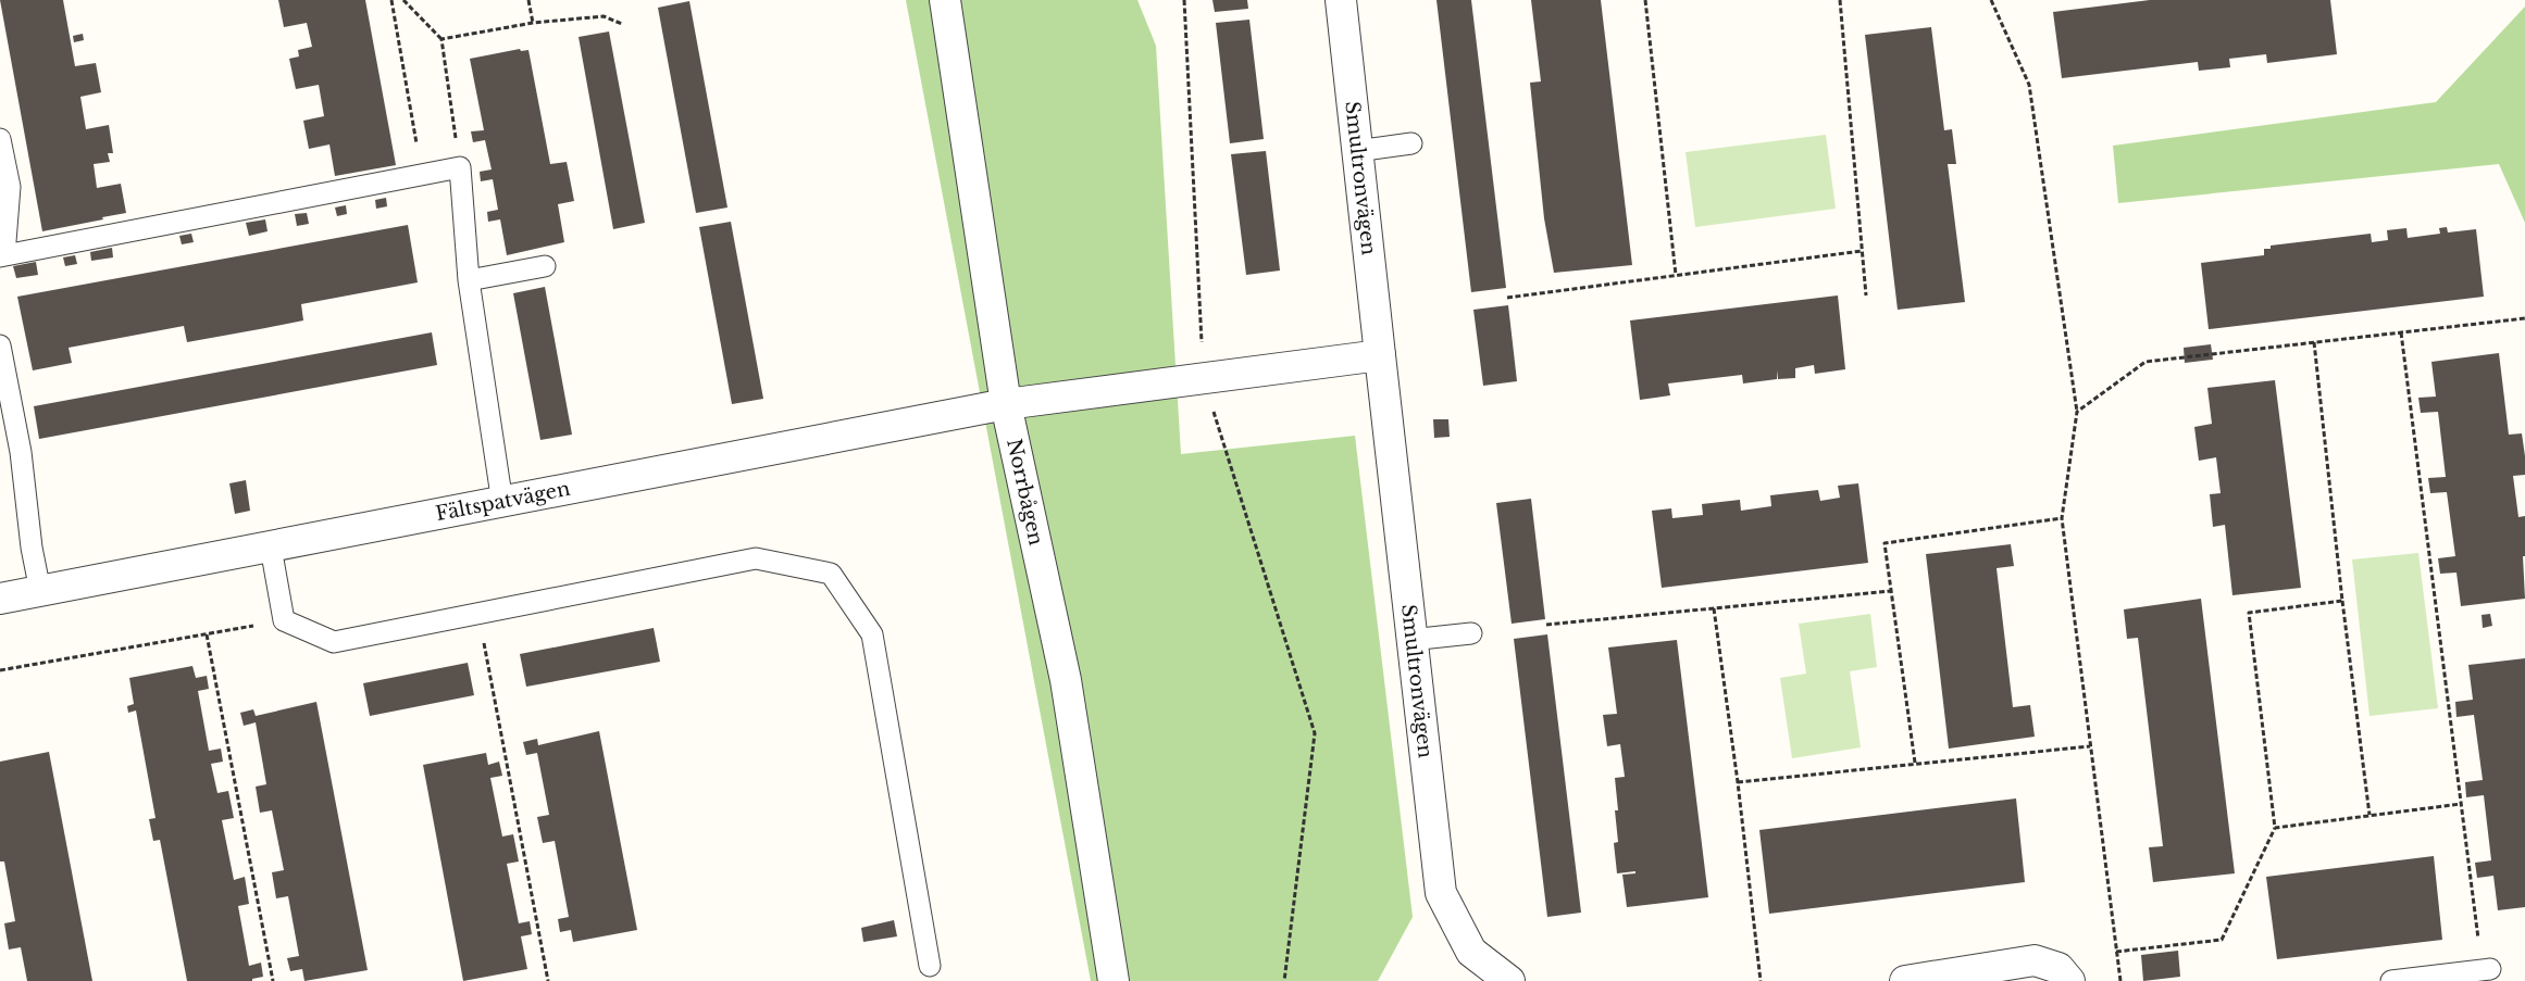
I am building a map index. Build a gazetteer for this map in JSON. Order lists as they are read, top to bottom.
{
  "streets": {
    "street": ["Smultronvägen", "Norrbågen", "Fältspatvägen"]
  },
  "crossings": [
    ["Norrbågen", "Fältspatvägen"]
  ]
}
